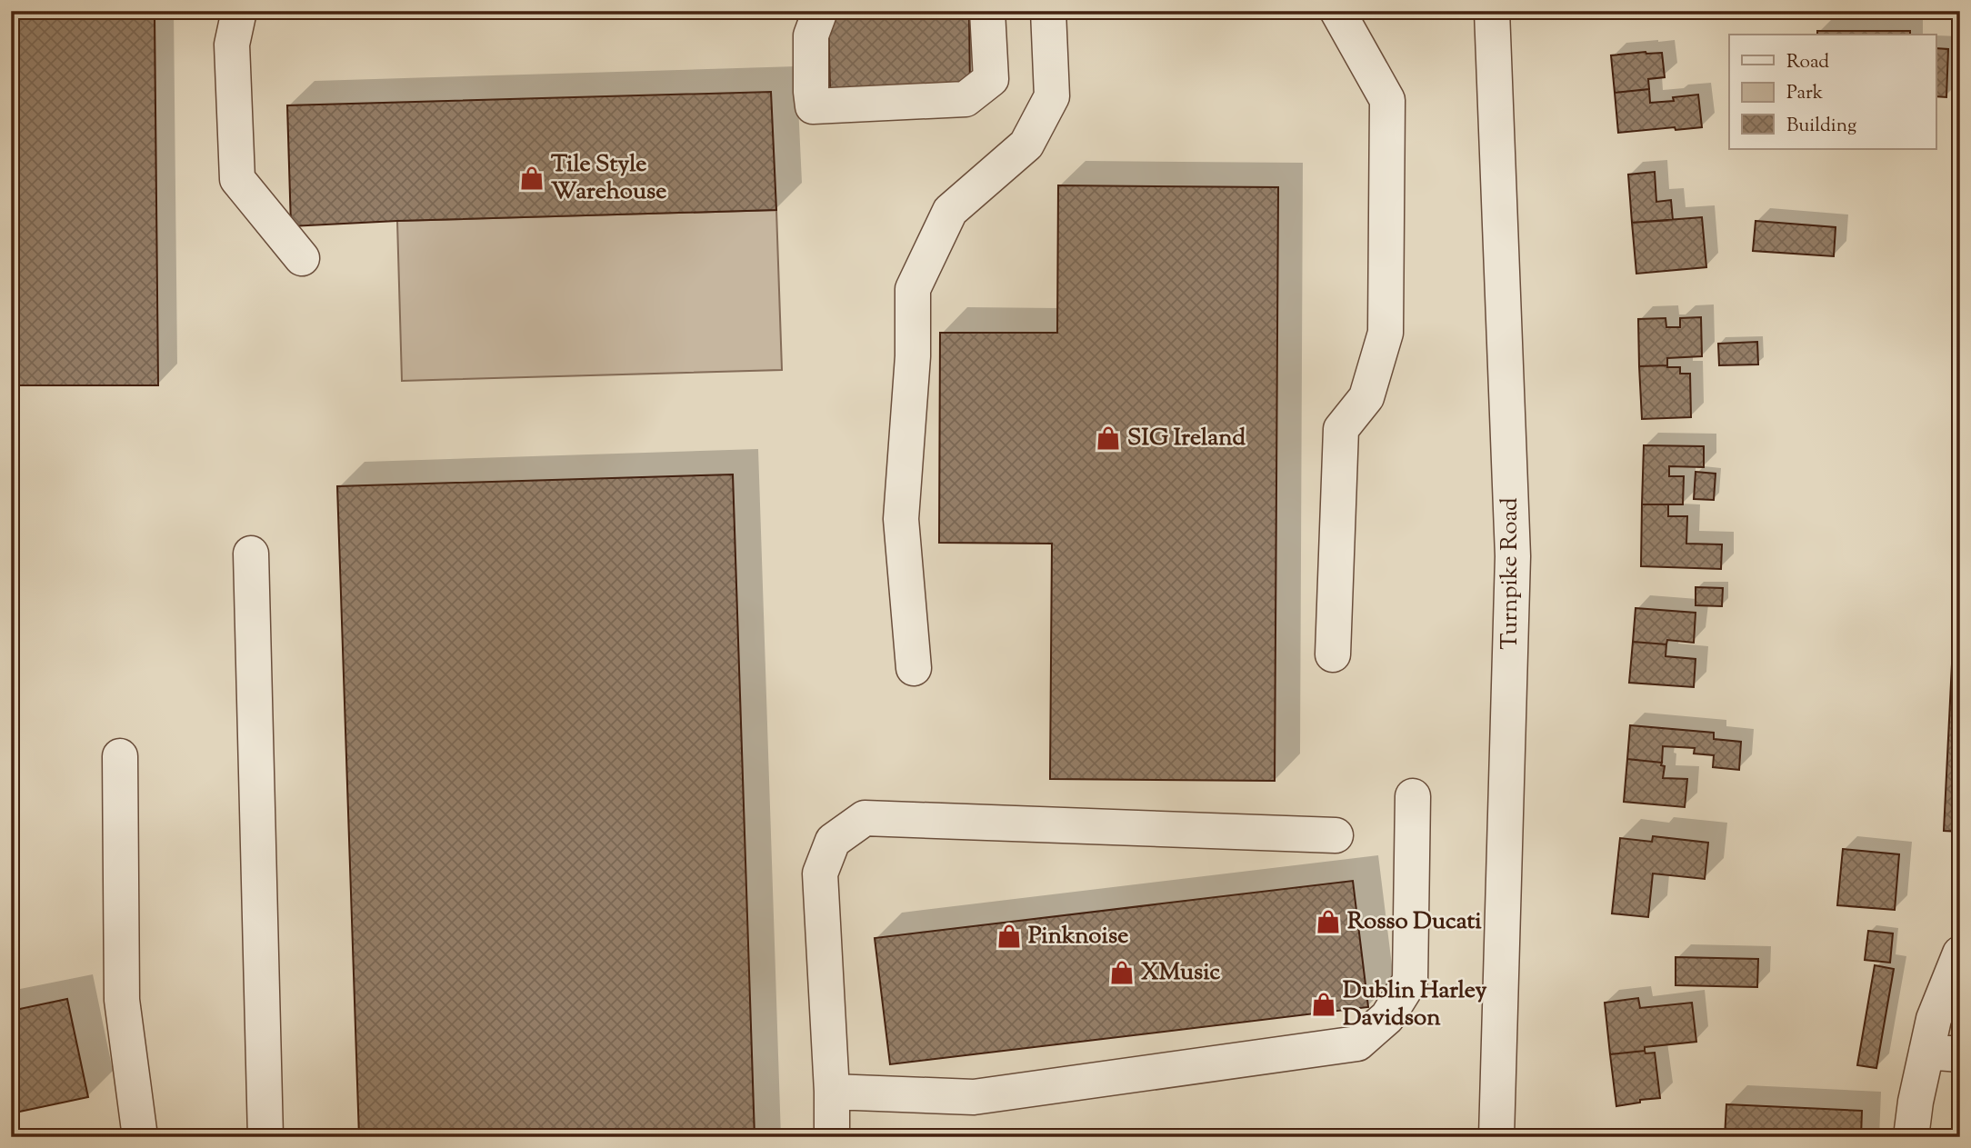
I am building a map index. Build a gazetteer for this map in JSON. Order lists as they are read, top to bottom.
{
  "streets": {
    "street": ["Turnpike Road"]
  },
  "places": {
    "shop": [
      "Tile Style Warehouse",
      "SIG Ireland",
      "Rosso Ducati",
      "Pinknoise",
      "XMusic",
      "Dublin Harley Davidson"
    ]
  },
  "legend": ["Road", "Park", "Building"]
}
